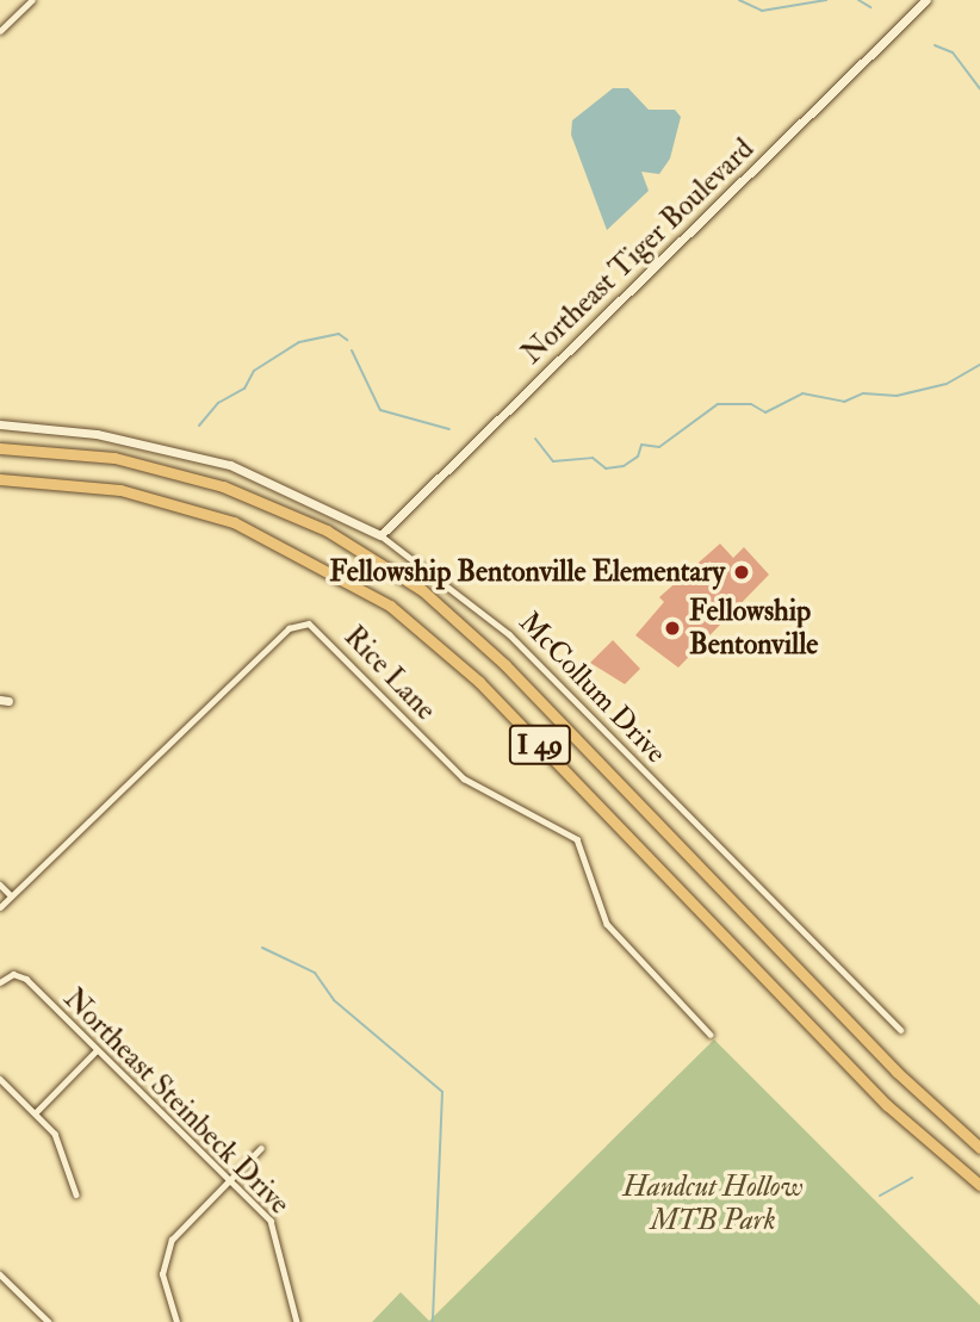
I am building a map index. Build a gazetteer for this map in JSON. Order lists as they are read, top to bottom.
{
  "streets": {
    "highway": ["I 49"],
    "street": [
      "Northeast Tiger Boulevard",
      "Rice Lane",
      "McCollum Drive",
      "Northeast Steinbeck Drive"
    ]
  },
  "crossings": [
    ["Northeast Tiger Boulevard", "McCollum Drive"]
  ],
  "parks": ["Handcut Hollow MTB Park"],
  "places": ["Fellowship Bentonville Elementary", "Fellowship Bentonville"]
}
